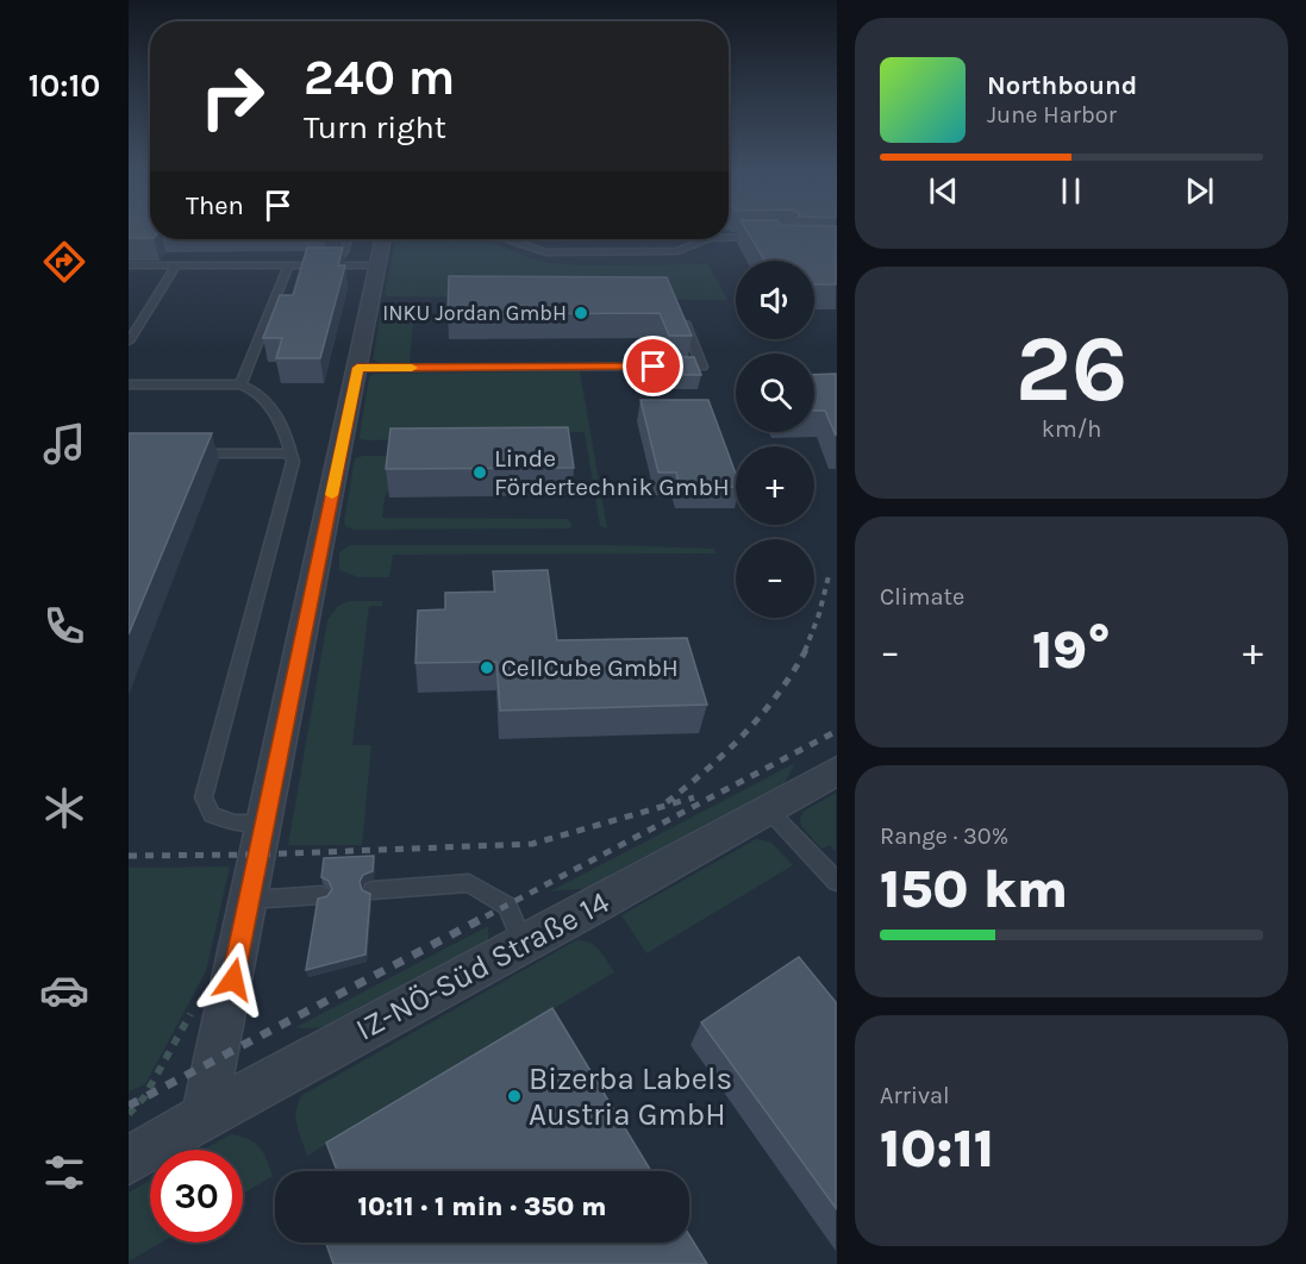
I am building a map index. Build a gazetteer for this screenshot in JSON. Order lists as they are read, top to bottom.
{
  "streets": {
    "street": ["IZ-NÖ-Süd Straße 14"]
  },
  "places": [
    "INKU Jordan GmbH",
    "Linde Fördertechnik GmbH",
    "CellCube GmbH",
    "Bizerba Labels Austria GmbH"
  ],
  "page": {
    "tabs": "10:10",
    "turn": ["240 m", "Turn right"],
    "song": ["Northbound", "June Harbor"],
    "then": "Then",
    "map_buttons": ["+", "−"],
    "tile": [
      ["26", "km/h"],
      "Climate",
      ["Range · 30%", "150 km"],
      ["Arrival", "10:11"]
    ],
    "heat": ["−", "19°", "+"],
    "limit": "30",
    "trip": "10:11 · 1 min · 350 m"
  }
}
